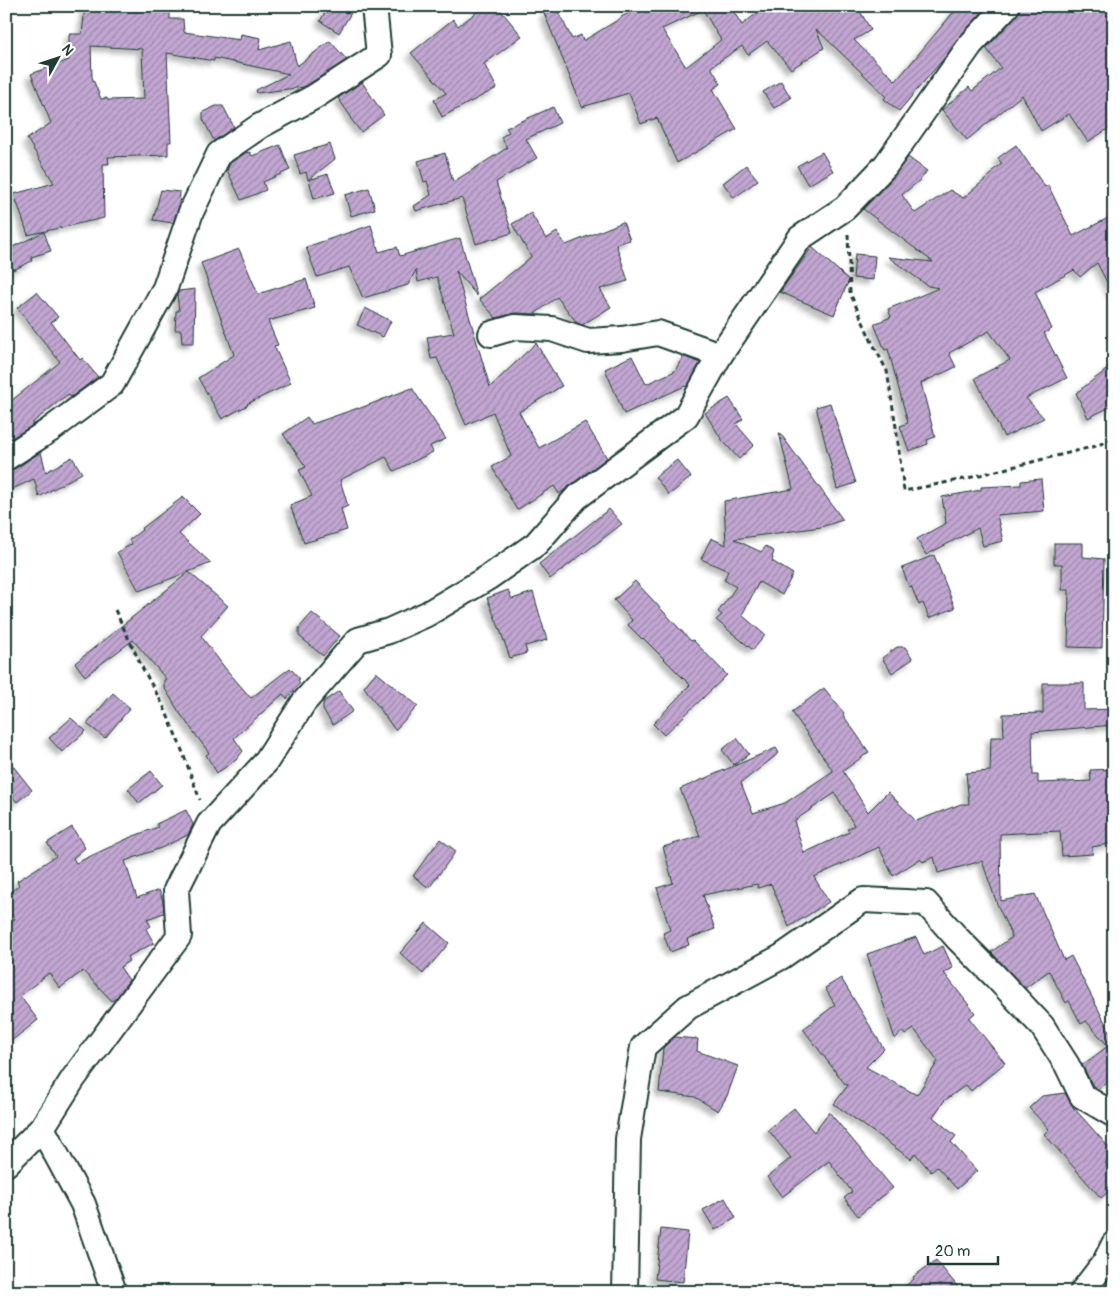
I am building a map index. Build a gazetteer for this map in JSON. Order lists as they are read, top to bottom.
{
  "scale_bar": "20 m",
  "north": "top right"
}
